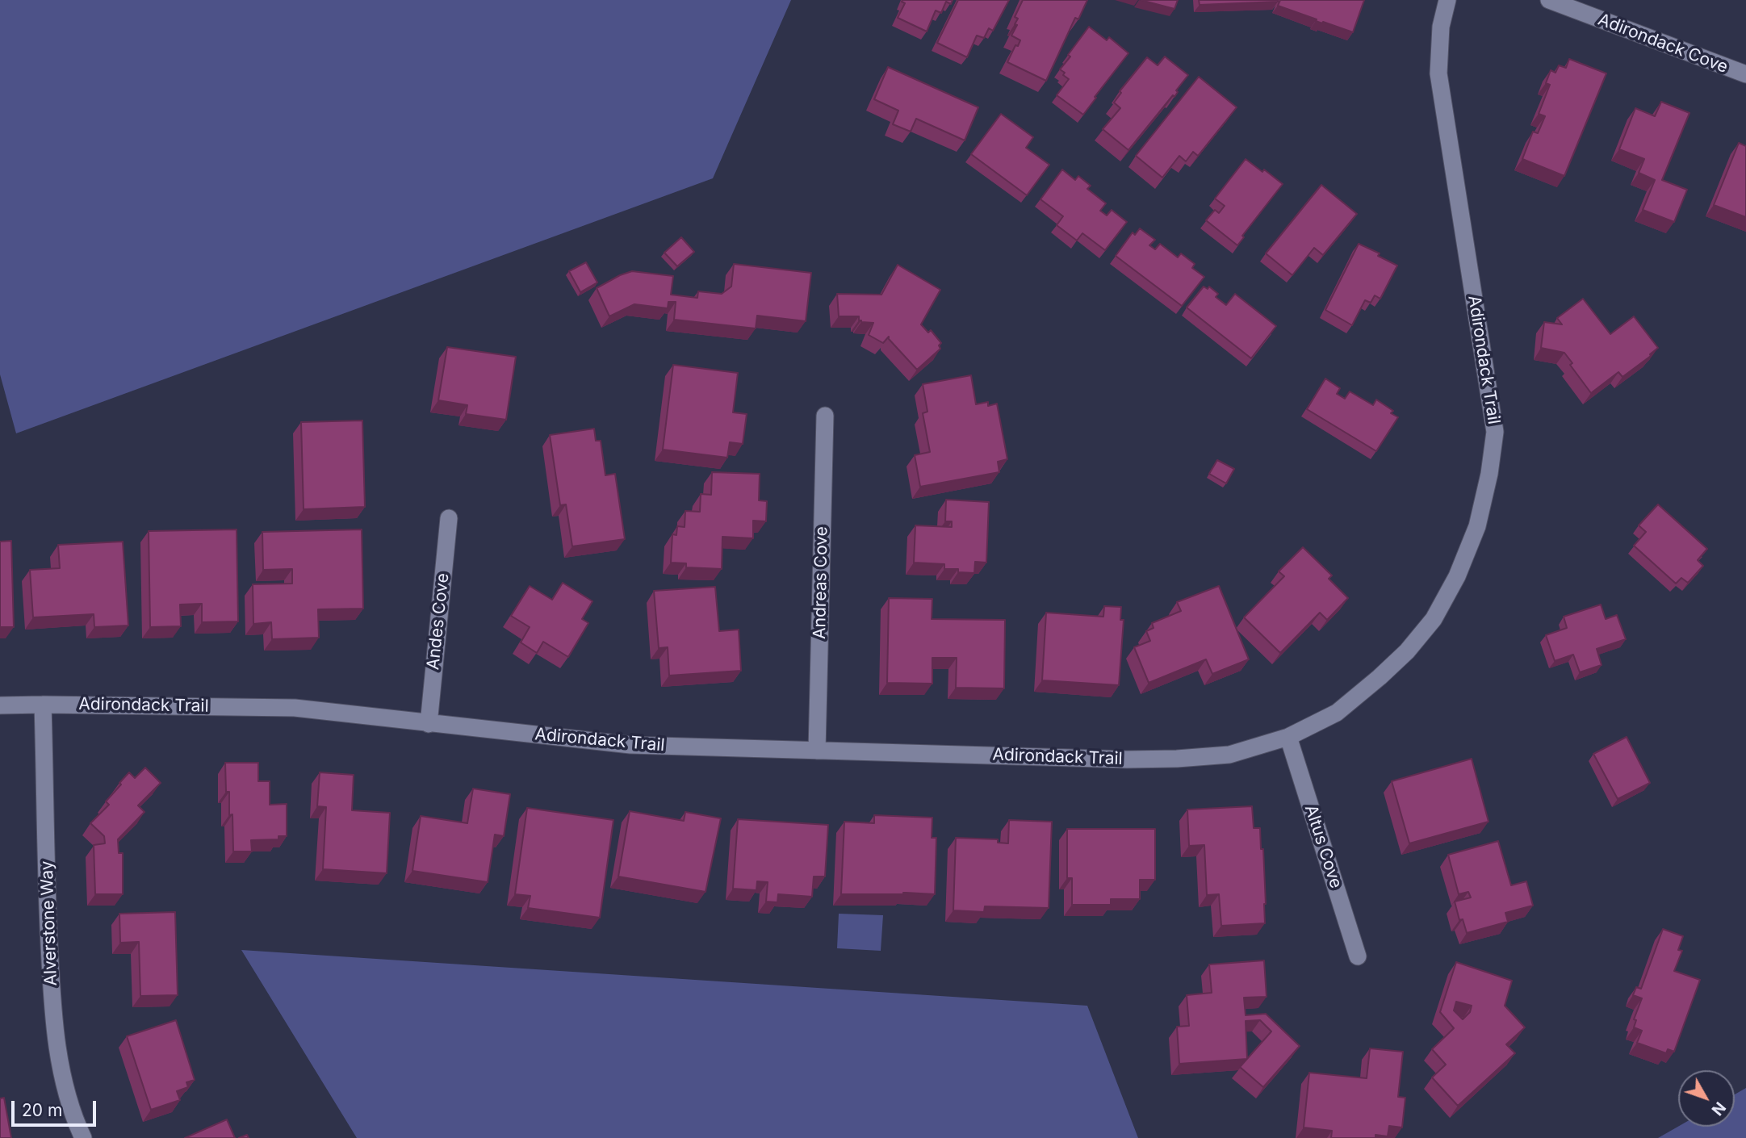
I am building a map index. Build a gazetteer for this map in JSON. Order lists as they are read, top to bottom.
{
  "streets": {
    "street": [
      "Adirondack Cove",
      "Adirondack Trail",
      "Andreas Cove",
      "Andes Cove",
      "Altus Cove",
      "Alverstone Way"
    ]
  },
  "crossings": [
    ["Adirondack Trail", "Andreas Cove"],
    ["Adirondack Trail", "Andes Cove"],
    ["Adirondack Trail", "Altus Cove"],
    ["Adirondack Trail", "Alverstone Way"]
  ],
  "scale_bar": "20 m",
  "north": "bottom right"
}
